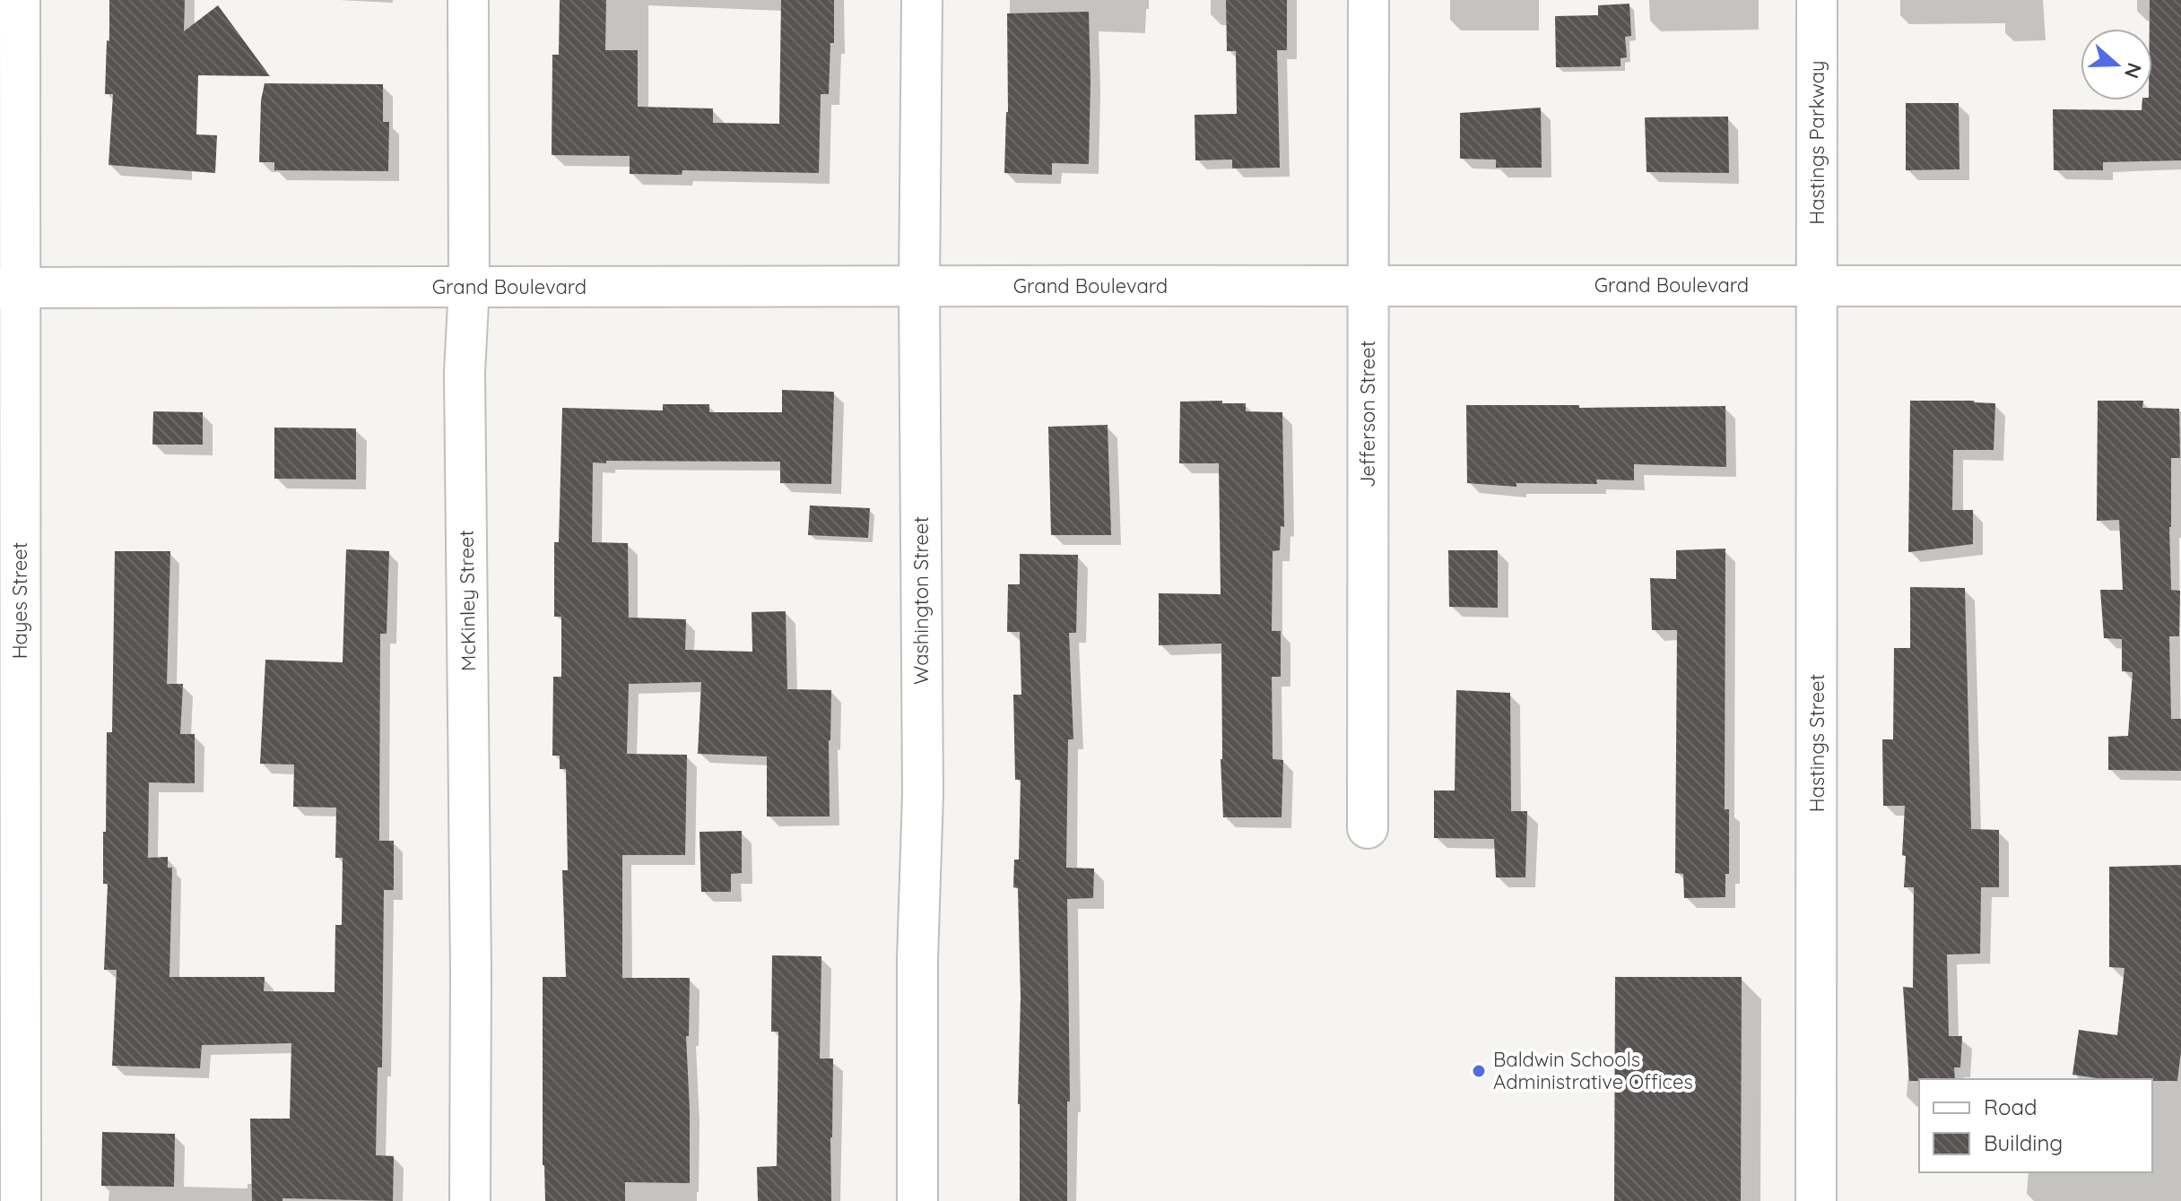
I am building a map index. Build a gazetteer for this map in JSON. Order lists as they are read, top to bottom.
{
  "streets": {
    "street": [
      "Hastings Parkway",
      "Grand Boulevard",
      "Jefferson Street",
      "Hayes Street",
      "McKinley Street",
      "Washington Street",
      "Hastings Street"
    ]
  },
  "crossings": [
    ["Hastings Parkway", "Grand Boulevard"],
    ["Hastings Parkway", "Hastings Street"],
    ["Grand Boulevard", "Jefferson Street"],
    ["Grand Boulevard", "Hayes Street"],
    ["Grand Boulevard", "McKinley Street"],
    ["Grand Boulevard", "Washington Street"],
    ["Grand Boulevard", "Hastings Street"]
  ],
  "places": ["Baldwin Schools Administrative Offices"],
  "legend": ["Road", "Building"],
  "north": "right"
}
